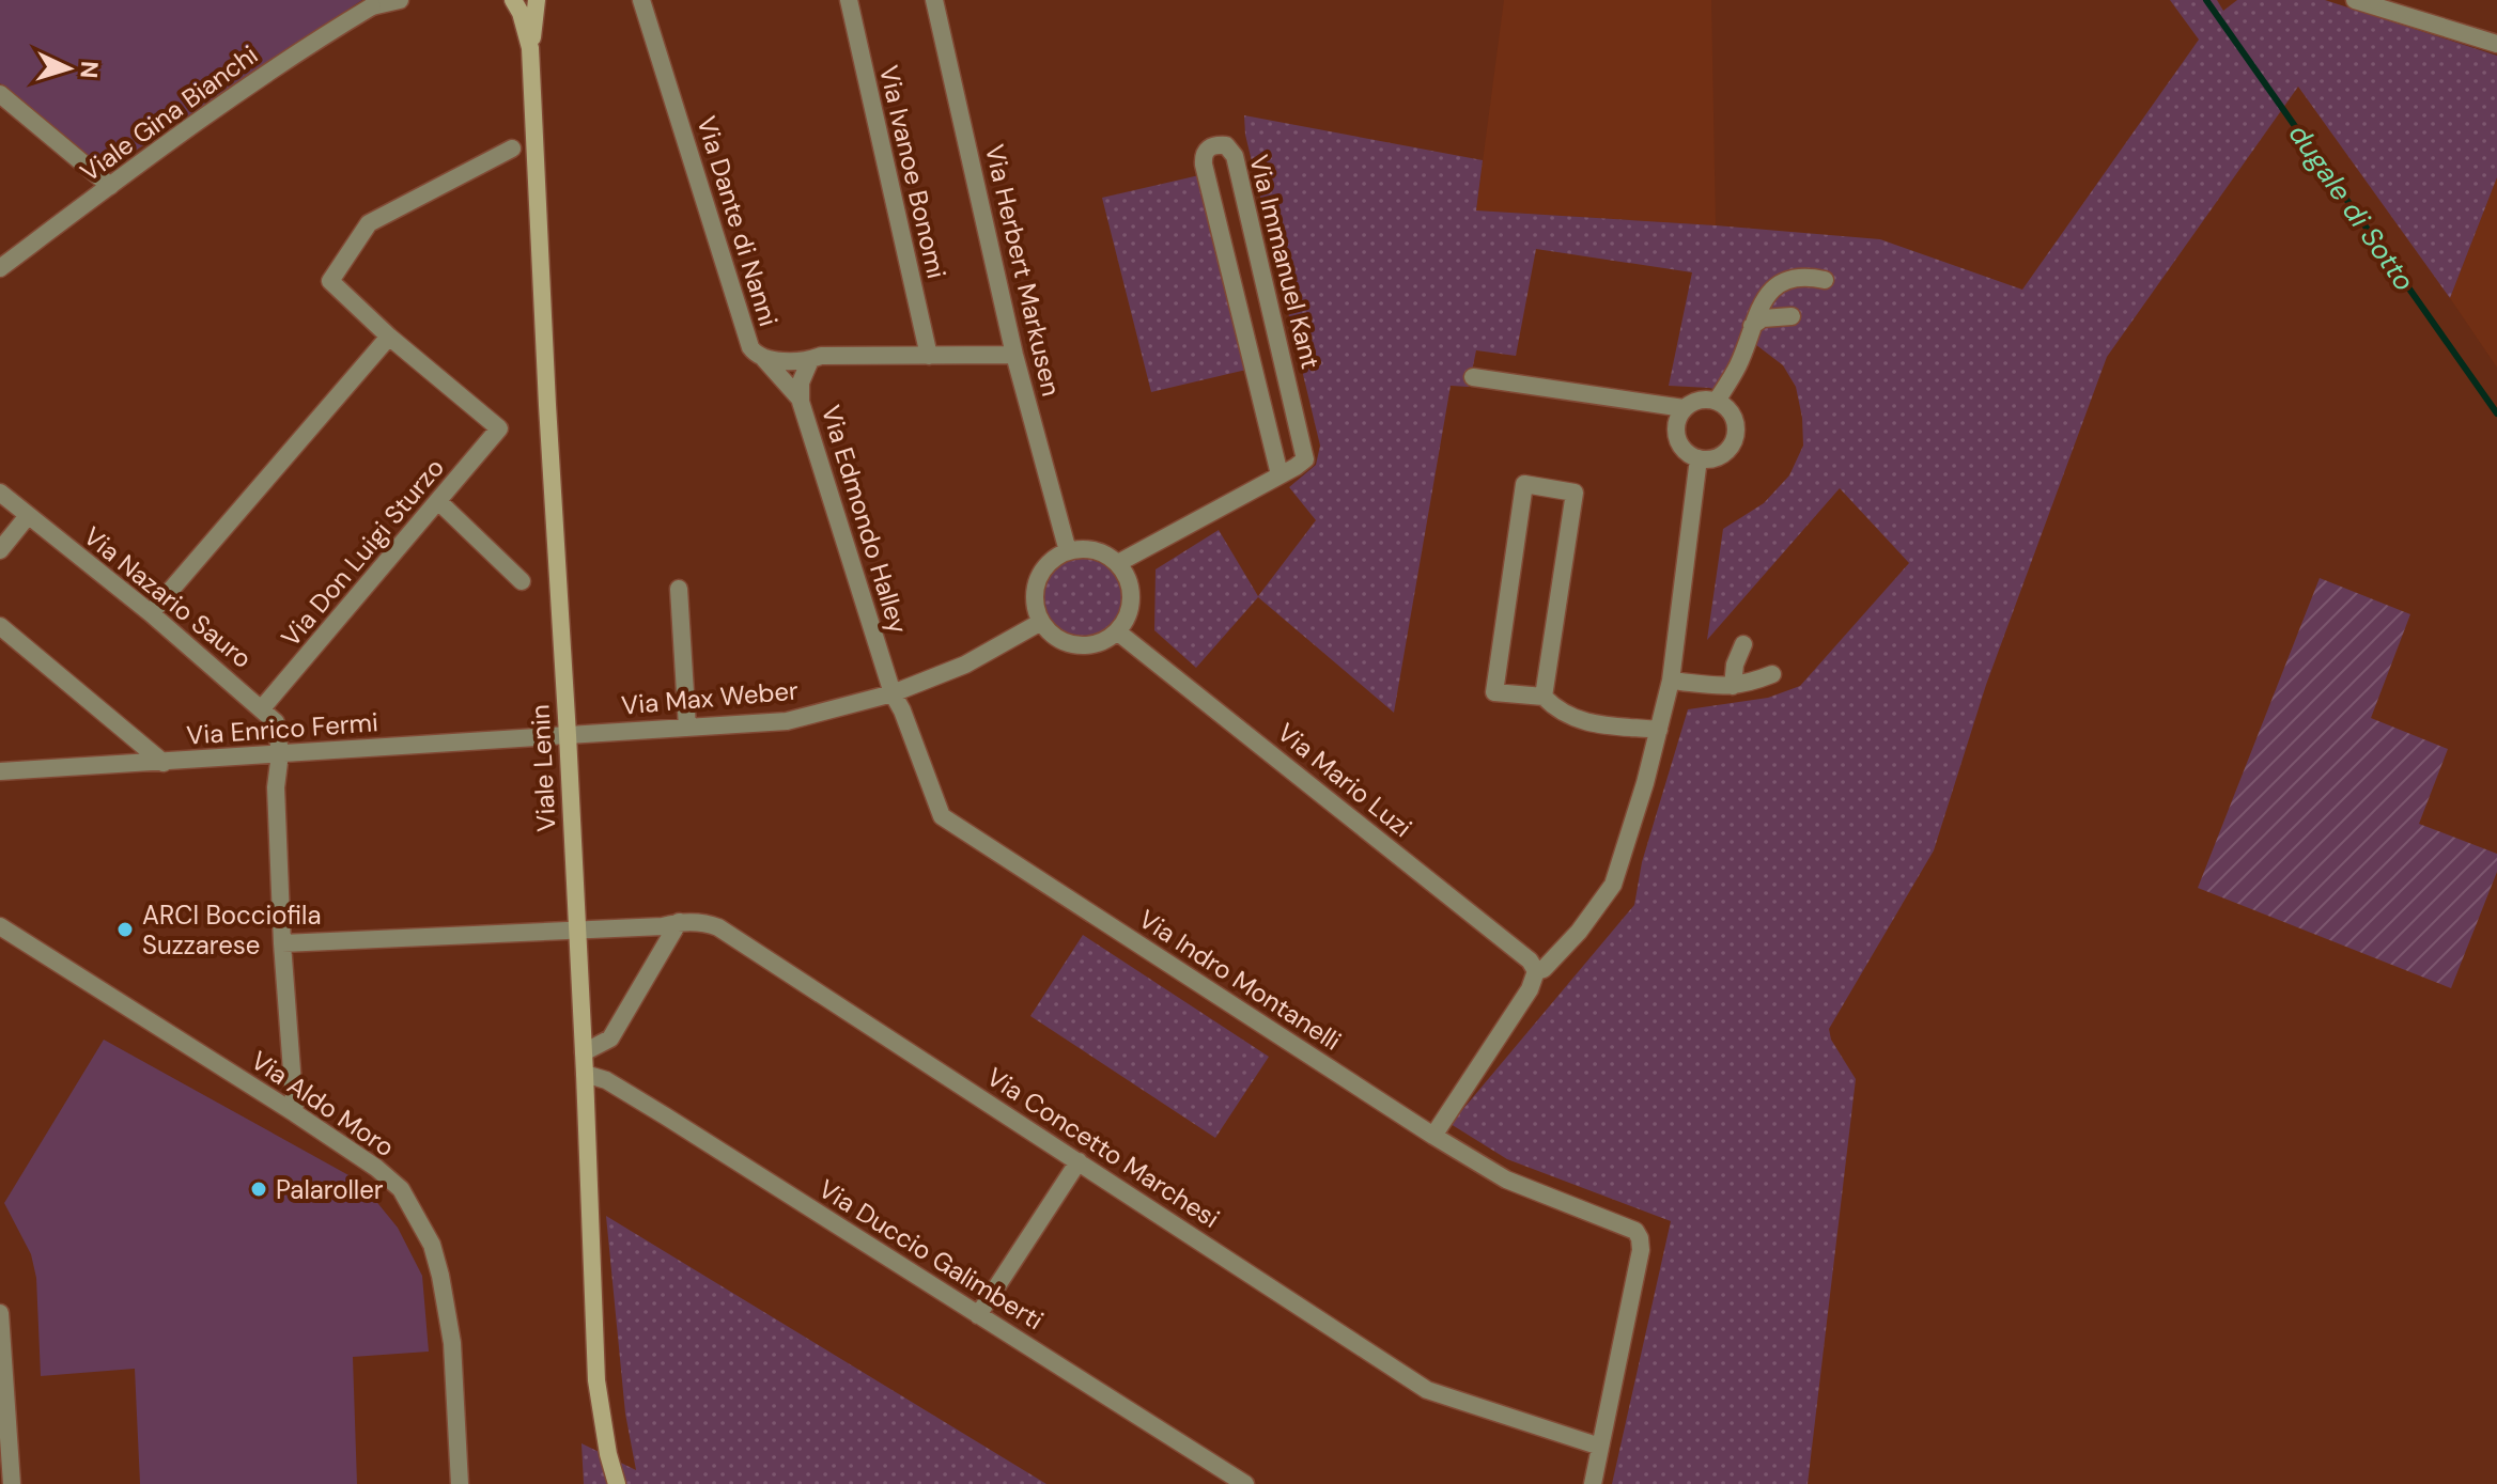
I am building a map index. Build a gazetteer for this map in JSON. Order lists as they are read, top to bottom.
{
  "streets": {
    "main road": ["Viale Lenin"],
    "street": [
      "Viale Gina Bianchi",
      "Via Ivanoe Bonomi",
      "Via Dante di Nanni",
      "Via Immanuel Kant",
      "Via Herbert Markusen",
      "Via Edmondo Halley",
      "Via Don Luigi Sturzo",
      "Via Nazario Sauro",
      "Via Max Weber",
      "Via Enrico Fermi",
      "Via Mario Luzi",
      "Via Indro Montanelli",
      "Via Aldo Moro",
      "Via Concetto Marchesi",
      "Via Duccio Galimberti"
    ]
  },
  "crossings": [
    ["Via Ivanoe Bonomi", "Via Dante di Nanni"],
    ["Via Dante di Nanni", "Via Herbert Markusen"],
    ["Via Dante di Nanni", "Via Edmondo Halley"],
    ["Via Immanuel Kant", "Via Herbert Markusen"],
    ["Via Immanuel Kant", "Via Max Weber"],
    ["Via Immanuel Kant", "Via Mario Luzi"],
    ["Via Herbert Markusen", "Via Max Weber"],
    ["Via Herbert Markusen", "Via Mario Luzi"],
    ["Via Edmondo Halley", "Via Max Weber"],
    ["Via Edmondo Halley", "Via Indro Montanelli"],
    ["Via Don Luigi Sturzo", "Via Nazario Sauro"],
    ["Via Nazario Sauro", "Via Enrico Fermi"],
    ["Via Max Weber", "Via Enrico Fermi"],
    ["Via Max Weber", "Viale Lenin"],
    ["Via Max Weber", "Via Mario Luzi"],
    ["Via Max Weber", "Via Indro Montanelli"],
    ["Via Enrico Fermi", "Viale Lenin"],
    ["Viale Lenin", "Via Concetto Marchesi"],
    ["Viale Lenin", "Via Duccio Galimberti"],
    ["Via Indro Montanelli", "Via Concetto Marchesi"]
  ],
  "water": ["dugale di Sotto"],
  "places": ["ARCI Bocciofila Suzzarese", "Palaroller"],
  "north": "right"
}
